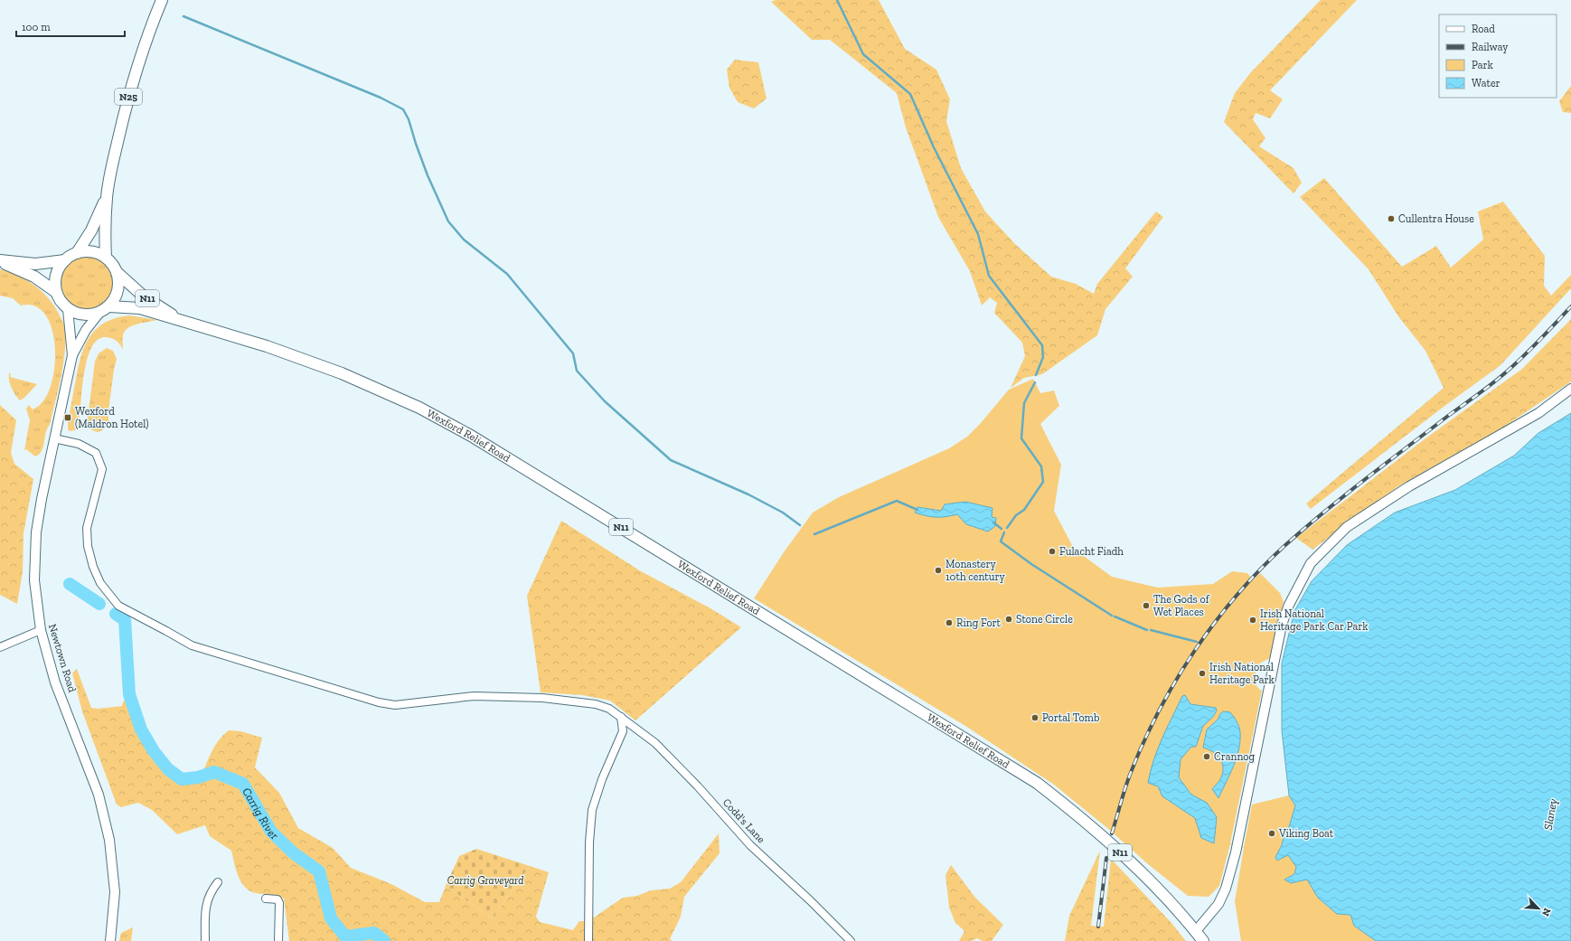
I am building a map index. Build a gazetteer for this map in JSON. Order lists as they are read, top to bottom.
{
  "streets": {
    "highway": ["N25", "N11", "Wexford Relief Road"],
    "main road": ["Newtown Road"],
    "street": ["Codd's Lane"]
  },
  "crossings": [
    ["N25", "Wexford Relief Road"],
    ["N25", "Newtown Road"],
    ["Wexford Relief Road", "Newtown Road"],
    ["Newtown Road", "Codd's Lane"]
  ],
  "water": ["Carrig River", "Slaney"],
  "parks": ["Carrig Graveyard"],
  "places": {
    "other": [
      "Cullentra House",
      "Fulacht Fiadh",
      "Monastery 10th century",
      "The Gods of Wet Places",
      "Stone Circle",
      "Irish National Heritage Park Car Park",
      "Ring Fort",
      "Irish National Heritage Park",
      "Portal Tomb",
      "Crannog",
      "Viking Boat"
    ],
    "transit": ["Wexford (Maldron Hotel)"]
  },
  "legend": [
    "Road",
    "Railway",
    "Park",
    "Water"
  ],
  "scale_bar": "100 m",
  "north": "bottom right"
}
